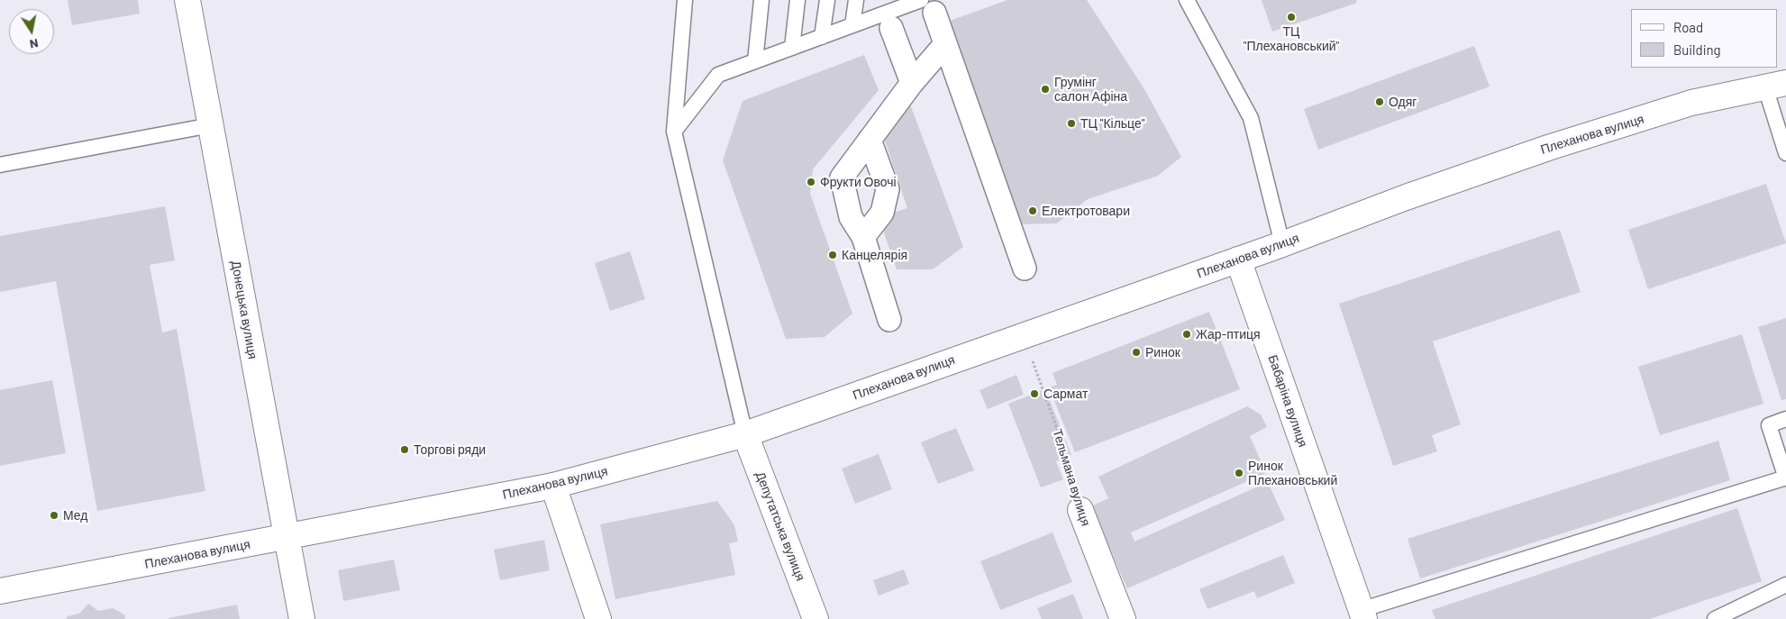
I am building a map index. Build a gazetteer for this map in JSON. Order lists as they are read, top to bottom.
{
  "streets": {
    "street": [
      "Плеханова вулиця",
      "Донецька вулиця",
      "Бабаріна вулиця",
      "Тельмана вулиця",
      "Депутатська вулиця"
    ]
  },
  "crossings": [
    ["Плеханова вулиця", "Донецька вулиця"],
    ["Плеханова вулиця", "Бабаріна вулиця"],
    ["Плеханова вулиця", "Тельмана вулиця"],
    ["Плеханова вулиця", "Депутатська вулиця"]
  ],
  "places": [
    "ТЦ \"Плехановський\"",
    "Грумінг салон Афіна",
    "Одяг",
    "ТЦ \"Кільце\"",
    "Фрукти Овочі",
    "Електротовари",
    "Канцелярія",
    "Жар-птиця",
    "Ринок",
    "Сармат",
    "Торгові ряди",
    "Ринок Плехановський",
    "Мед"
  ],
  "legend": ["Road", "Building"],
  "north": "bottom"
}
